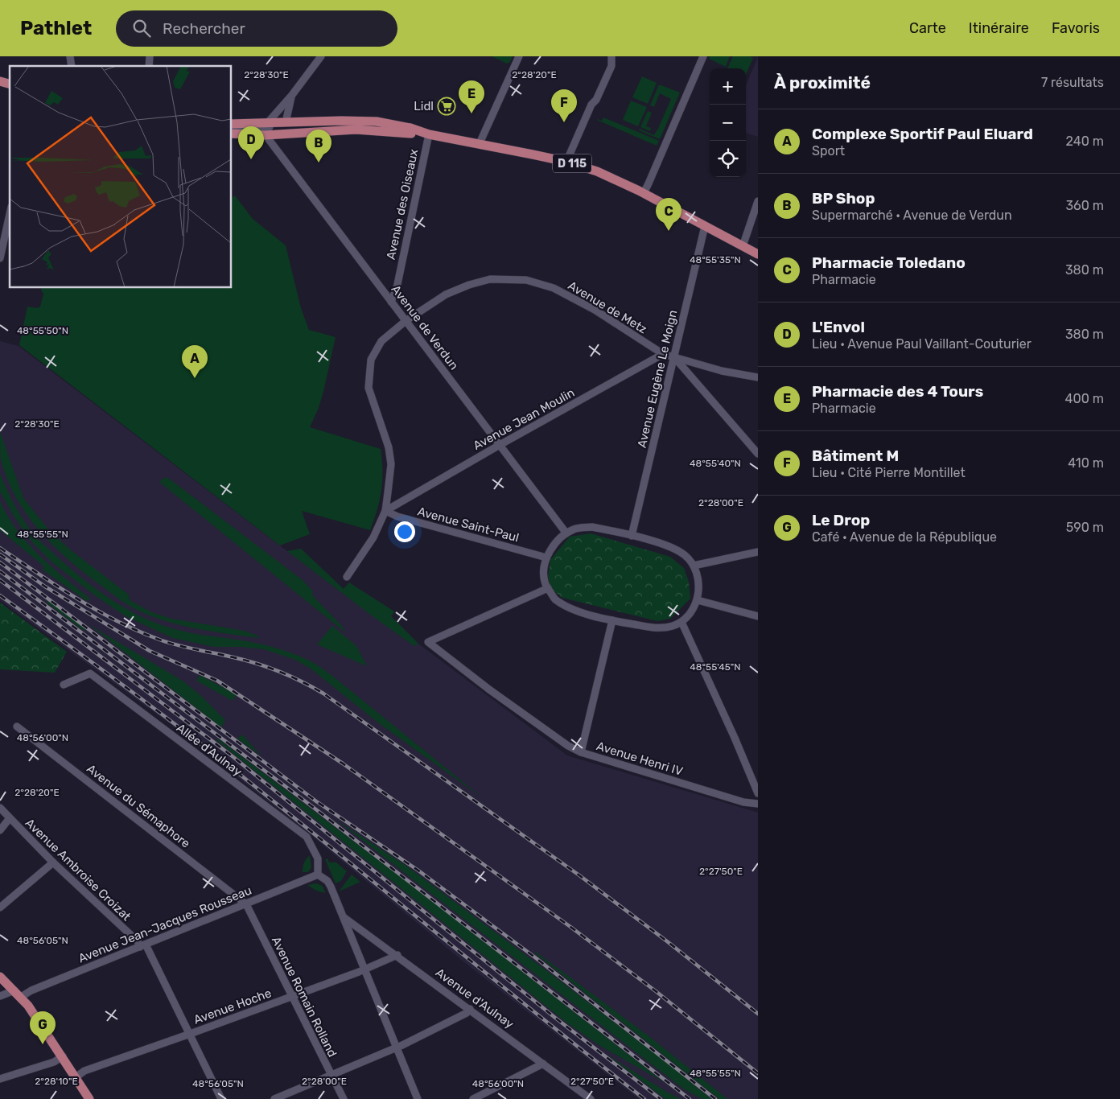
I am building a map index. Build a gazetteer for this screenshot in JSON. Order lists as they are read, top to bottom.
{
  "streets": {
    "main road": ["D 115"],
    "street": [
      "Avenue des Oiseaux",
      "Avenue de Metz",
      "Avenue de Verdun",
      "Avenue Eugène Le Moign",
      "Avenue Jean Moulin",
      "Avenue Saint-Paul",
      "Allée d'Aulnay",
      "Avenue Henri IV",
      "Avenue du Sémaphore",
      "Avenue Ambroise Croizat",
      "Avenue Jean-Jacques Rousseau",
      "Avenue Romain Rolland",
      "Avenue d'Aulnay",
      "Avenue Hoche"
    ]
  },
  "crossings": [
    ["D 115", "Avenue des Oiseaux"],
    ["D 115", "Avenue de Verdun"],
    ["D 115", "Avenue Eugène Le Moign"],
    ["Avenue des Oiseaux", "Avenue de Verdun"],
    ["Avenue de Metz", "Avenue de Verdun"],
    ["Avenue de Metz", "Avenue Jean Moulin"],
    ["Avenue de Metz", "Avenue Saint-Paul"],
    ["Avenue de Verdun", "Avenue Eugène Le Moign"],
    ["Avenue de Verdun", "Avenue Jean Moulin"],
    ["Avenue de Verdun", "Avenue Saint-Paul"],
    ["Avenue de Verdun", "Avenue Henri IV"],
    ["Avenue Eugène Le Moign", "Avenue Saint-Paul"],
    ["Avenue Eugène Le Moign", "Avenue Henri IV"],
    ["Avenue Jean Moulin", "Avenue Saint-Paul"],
    ["Avenue Saint-Paul", "Avenue Henri IV"],
    ["Allée d'Aulnay", "Avenue Jean-Jacques Rousseau"],
    ["Avenue du Sémaphore", "Avenue Jean-Jacques Rousseau"],
    ["Avenue du Sémaphore", "Avenue Romain Rolland"],
    ["Avenue Ambroise Croizat", "Avenue Jean-Jacques Rousseau"],
    ["Avenue Ambroise Croizat", "Avenue Hoche"],
    ["Avenue Jean-Jacques Rousseau", "Avenue Romain Rolland"],
    ["Avenue Romain Rolland", "Avenue Hoche"],
    ["Avenue d'Aulnay", "Avenue Hoche"]
  ],
  "places": {
    "supermarket": ["Lidl"]
  },
  "page": {
    "header": "Pathlet",
    "search": "Rechercher",
    "nav": ["Carte", "Itinéraire", "Favoris"],
    "heading": ["À proximité", "7 résultats"],
    "map_buttons": ["+", "−"],
    "pins": [
      "E",
      "F",
      "D",
      "B",
      "C",
      "A",
      "G"
    ],
    "list": [
      {
        "mark": "A",
        "name": "Complexe Sportif Paul Eluard",
        "note": "Sport",
        "value": "240 m"
      },
      {
        "mark": "B",
        "name": "BP Shop",
        "note": "Supermarché · Avenue de Verdun",
        "value": "360 m"
      },
      {
        "mark": "C",
        "name": "Pharmacie Toledano",
        "note": "Pharmacie",
        "value": "380 m"
      },
      {
        "mark": "D",
        "name": "L'Envol",
        "note": "Lieu · Avenue Paul Vaillant-Couturier",
        "value": "380 m"
      },
      {
        "mark": "E",
        "name": "Pharmacie des 4 Tours",
        "note": "Pharmacie",
        "value": "400 m"
      },
      {
        "mark": "F",
        "name": "Bâtiment M",
        "note": "Lieu · Cité Pierre Montillet",
        "value": "410 m"
      },
      {
        "mark": "G",
        "name": "Le Drop",
        "note": "Café · Avenue de la République",
        "value": "590 m"
      }
    ]
  },
  "coordinates": [
    "2°28'30\"E",
    "2°28'20\"E",
    "48°55'35\"N",
    "48°55'50\"N",
    "48°55'40\"N",
    "2°28'00\"E",
    "48°55'55\"N",
    "48°55'45\"N",
    "48°56'00\"N",
    "2°27'50\"E",
    "48°56'05\"N",
    "2°28'10\"E"
  ]
}
